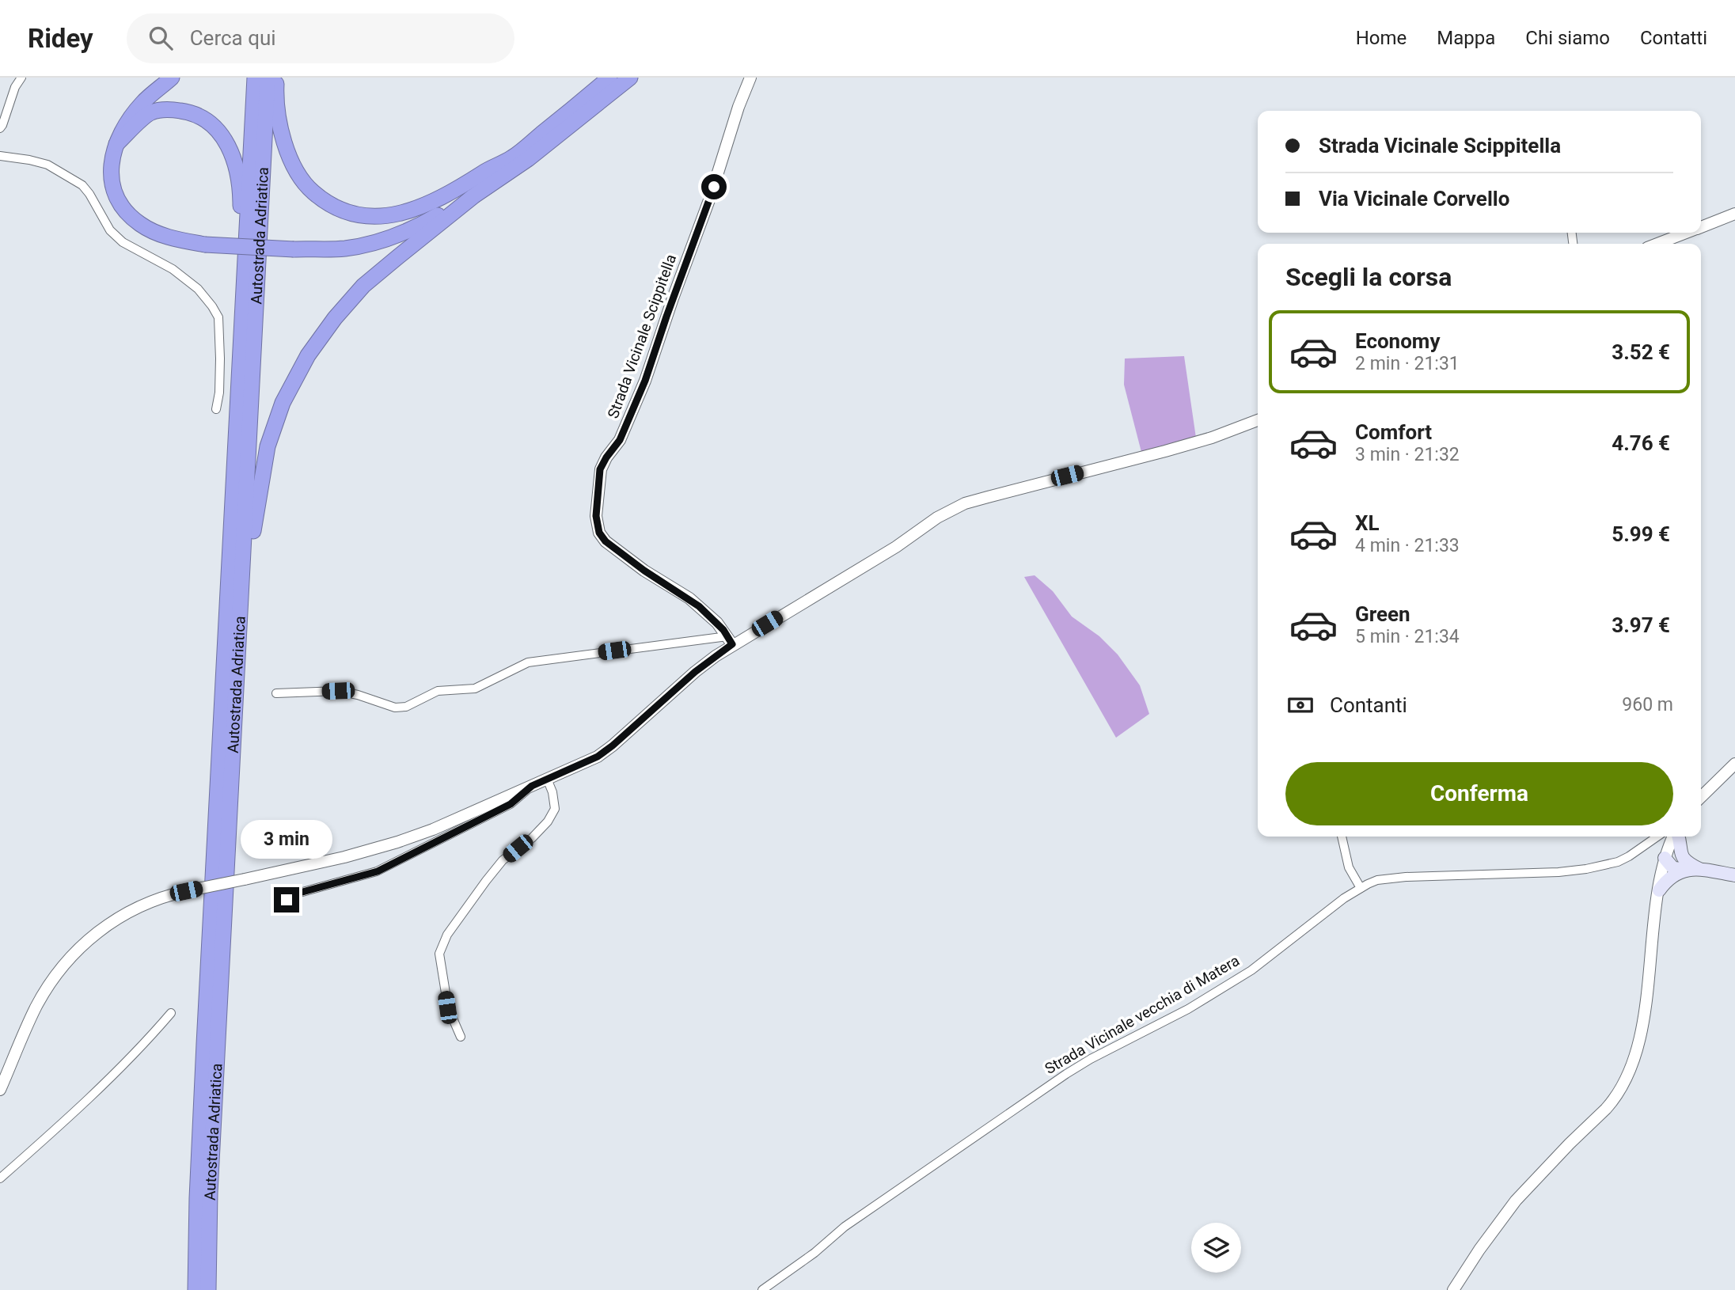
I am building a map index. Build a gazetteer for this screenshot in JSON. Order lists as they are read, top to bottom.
{
  "streets": {
    "highway": ["Autostrada Adriatica"],
    "street": ["Strada Vicinale Scippitella", "Strada Vicinale vecchia di Matera"]
  },
  "page": {
    "header": "Ridey",
    "search": "Cerca qui",
    "nav": [
      "Home",
      "Mappa",
      "Chi siamo",
      "Contatti"
    ],
    "banner": ["Strada Vicinale Scippitella", "Via Vicinale Corvello"],
    "heading": "Scegli la corsa",
    "list": [
      {
        "name": "Economy",
        "note": "2 min · 21:31",
        "value": "3.52 €"
      },
      {
        "name": "Comfort",
        "note": "3 min · 21:32",
        "value": "4.76 €"
      },
      {
        "name": "XL",
        "note": "4 min · 21:33",
        "value": "5.99 €"
      },
      {
        "name": "Green",
        "note": "5 min · 21:34",
        "value": "3.97 €"
      }
    ],
    "pay": ["Contanti", "960 m"],
    "buttons": "Conferma",
    "bubble": "3 min"
  }
}
